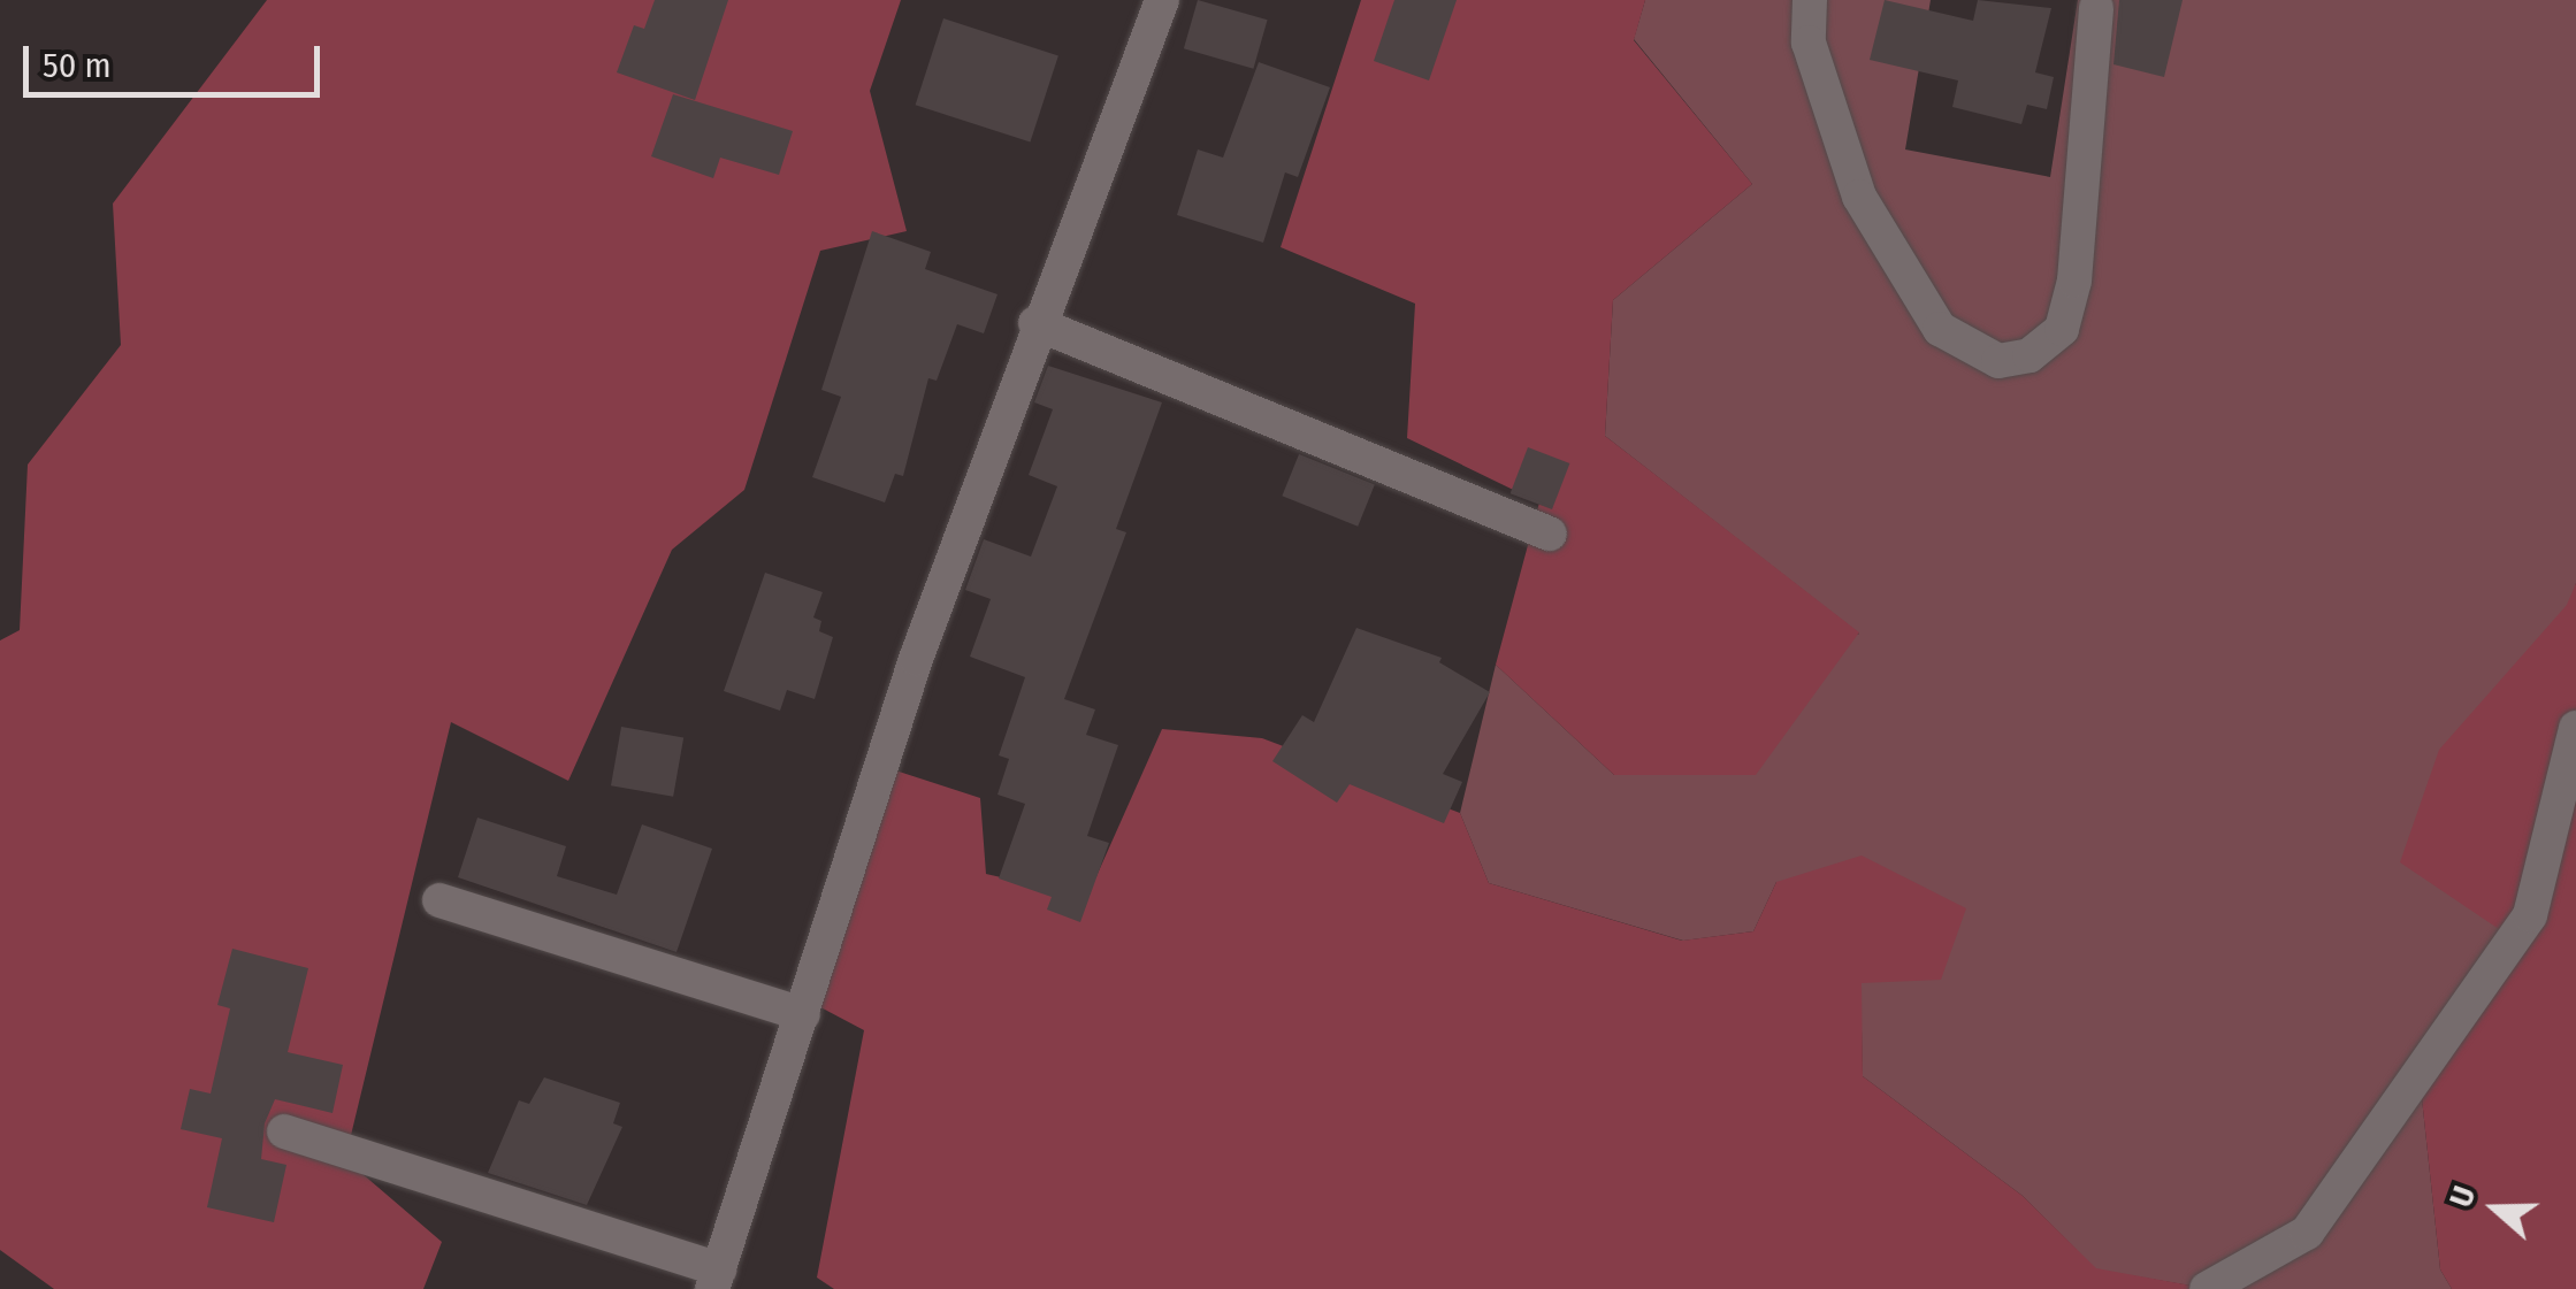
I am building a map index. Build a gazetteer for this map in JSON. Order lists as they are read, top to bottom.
{
  "scale_bar": "50 m",
  "north": "left"
}
